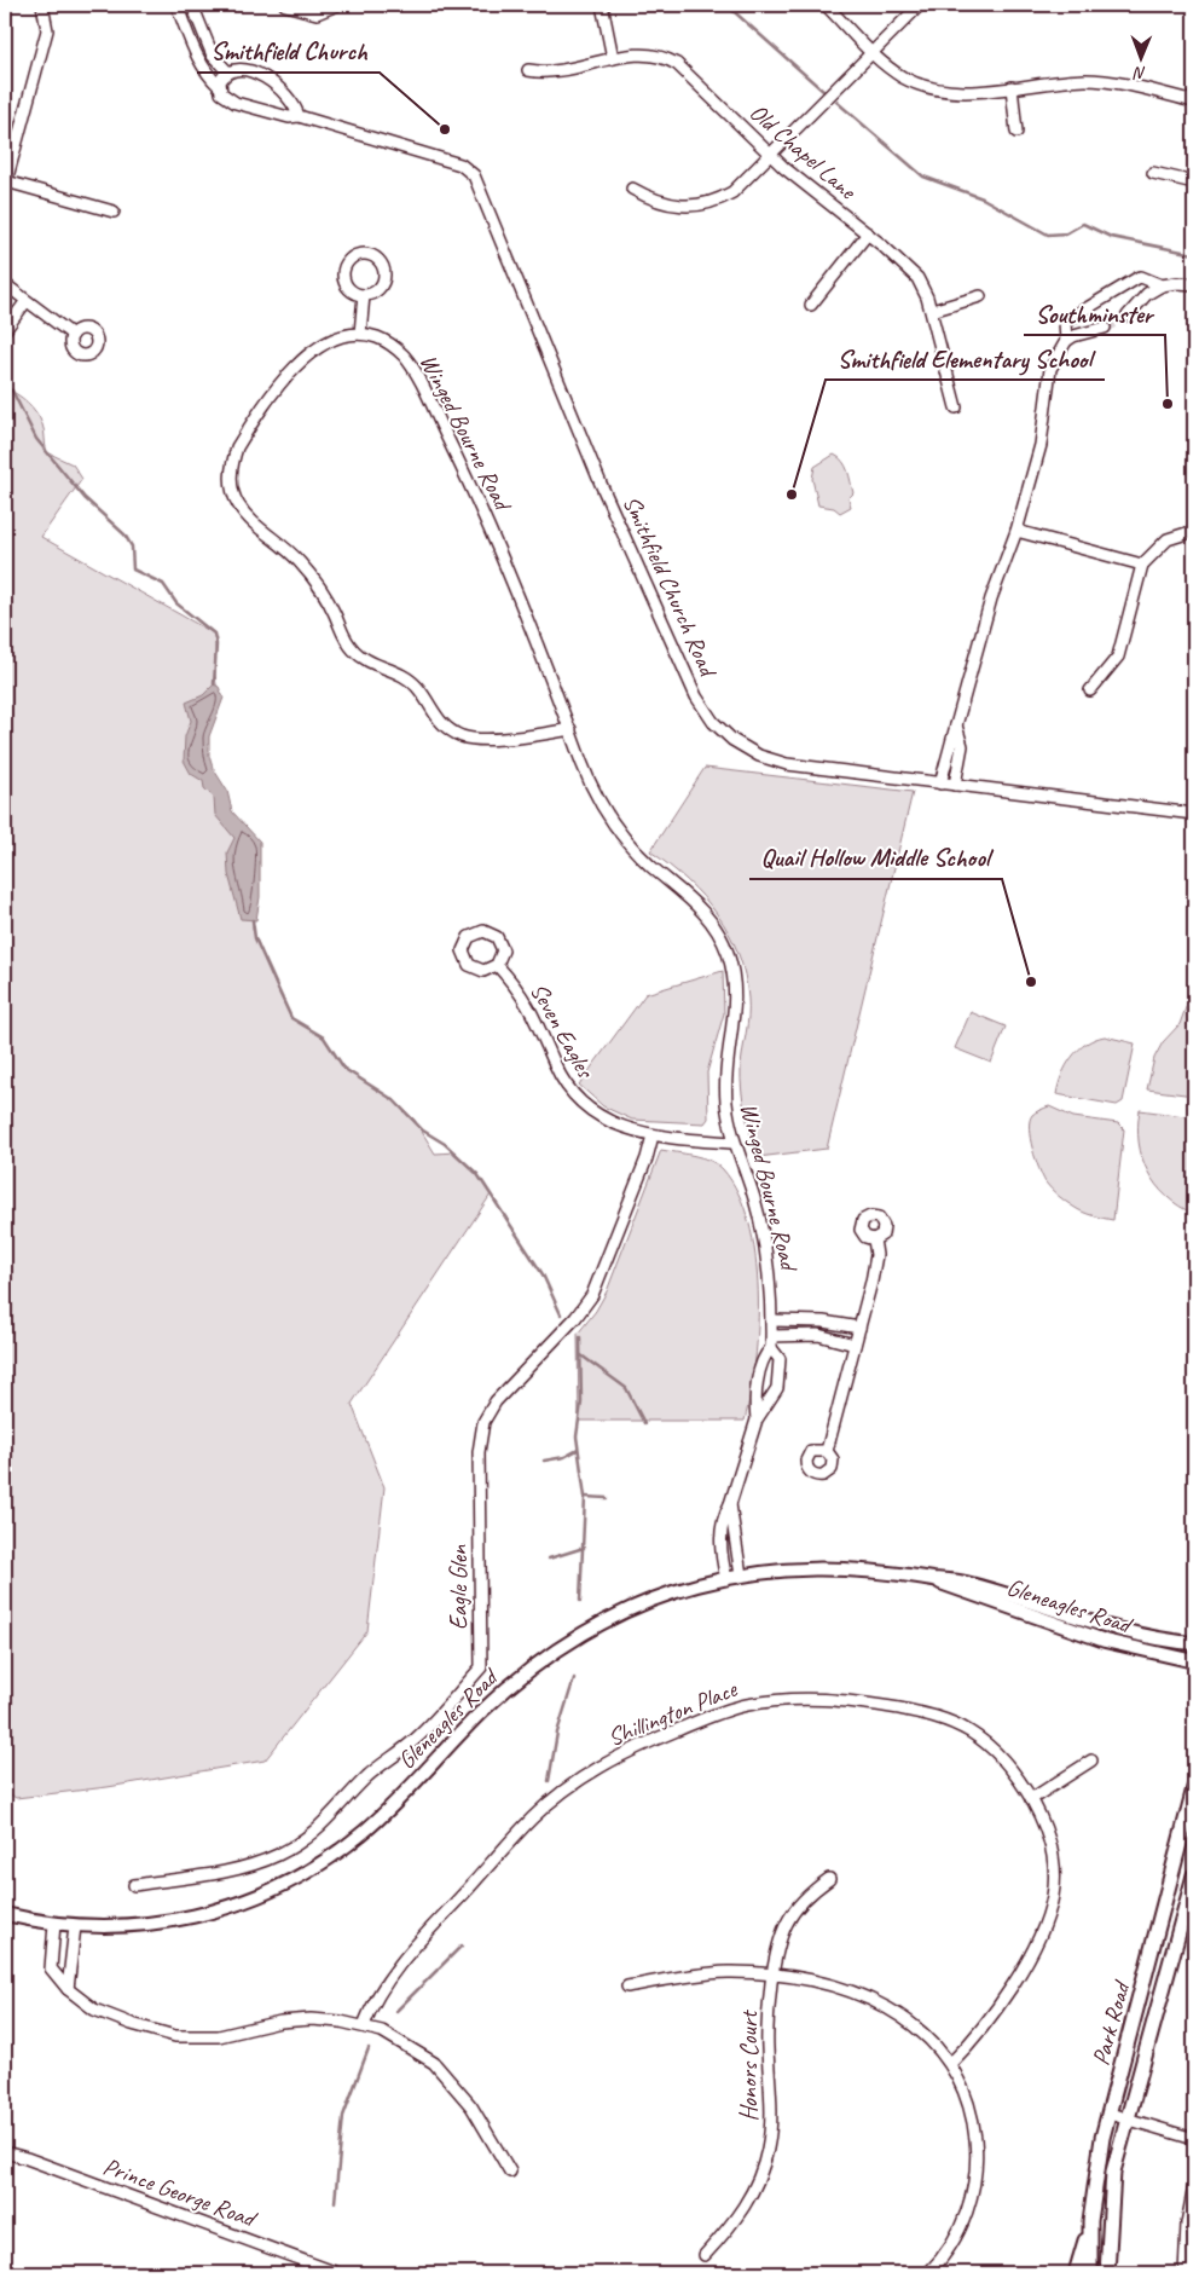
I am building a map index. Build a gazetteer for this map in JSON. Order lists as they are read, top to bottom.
{
  "streets": {
    "main road": ["Park Road"],
    "street": [
      "Old Chapel Lane",
      "Winged Bourne Road",
      "Smithfield Church Road",
      "Seven Eagles",
      "Eagle Glen",
      "Gleneagles Road",
      "Shillington Place",
      "Honors Court",
      "Prince George Road"
    ]
  },
  "crossings": [
    ["Winged Bourne Road", "Seven Eagles"],
    ["Winged Bourne Road", "Gleneagles Road"],
    ["Seven Eagles", "Eagle Glen"]
  ],
  "places": [
    "Smithfield Church",
    "Southminster",
    "Smithfield Elementary School",
    "Quail Hollow Middle School"
  ],
  "north": "bottom"
}
